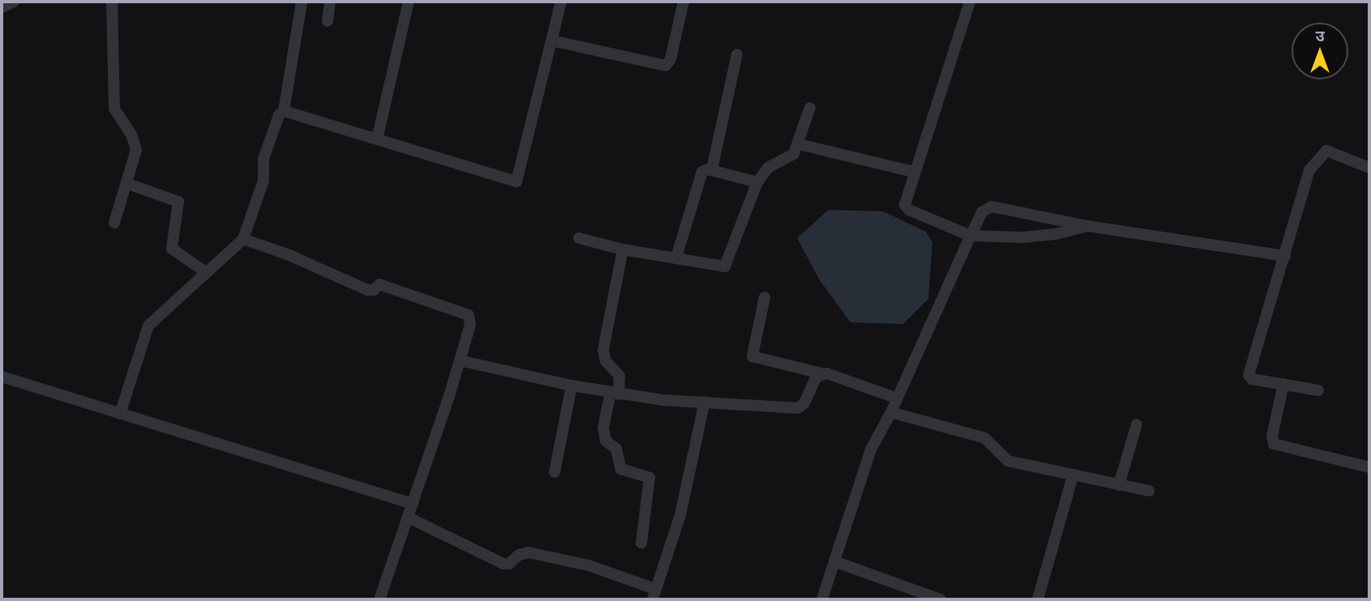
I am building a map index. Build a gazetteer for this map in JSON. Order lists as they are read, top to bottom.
{
  "north": "top"
}
